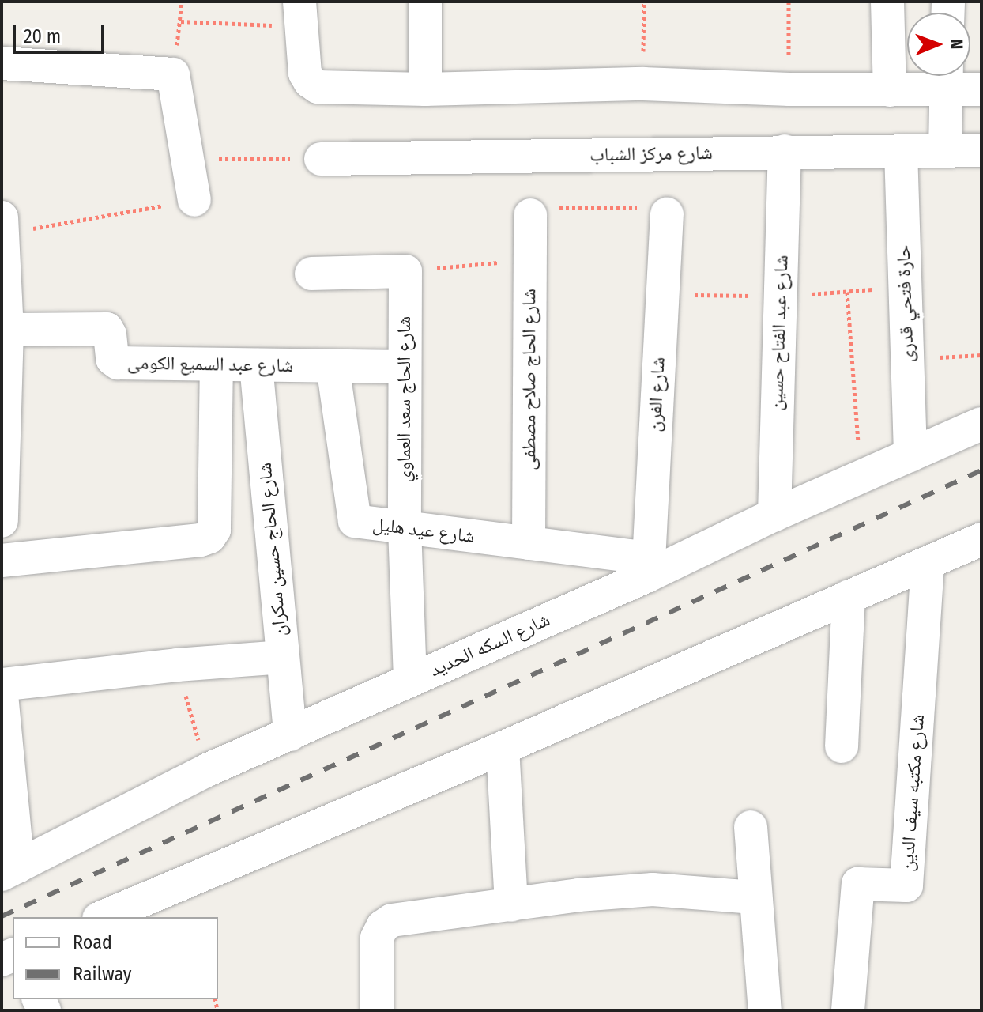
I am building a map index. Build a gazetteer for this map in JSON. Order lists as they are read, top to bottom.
{
  "streets": {
    "street": [
      "شارع مركز الشباب",
      "حارة فتحي قدرى",
      "شارع عبد الفتاح حسين",
      "شارع عبد السميع الكومى",
      "شارع الحاج صلاح مصطفى",
      "شارع الفرن",
      "شارع الحاج سعد العماوي",
      "شارع عيد هليل",
      "شارع الحاج حسين سكران",
      "شارع السكه الحديد",
      "شارع مكتبه سيف الدين"
    ]
  },
  "crossings": [
    ["شارع مركز الشباب", "حارة فتحي قدرى"],
    ["شارع مركز الشباب", "شارع عبد الفتاح حسين"],
    ["حارة فتحي قدرى", "شارع السكه الحديد"],
    ["شارع عبد الفتاح حسين", "شارع السكه الحديد"],
    ["شارع عبد السميع الكومى", "شارع الحاج سعد العماوي"],
    ["شارع عبد السميع الكومى", "شارع عيد هليل"],
    ["شارع عبد السميع الكومى", "شارع الحاج حسين سكران"],
    ["شارع الحاج صلاح مصطفى", "شارع عيد هليل"],
    ["شارع الفرن", "شارع عيد هليل"],
    ["شارع الفرن", "شارع السكه الحديد"],
    ["شارع الحاج سعد العماوي", "شارع عيد هليل"],
    ["شارع الحاج سعد العماوي", "شارع السكه الحديد"],
    ["شارع عيد هليل", "شارع السكه الحديد"],
    ["شارع الحاج حسين سكران", "شارع السكه الحديد"]
  ],
  "legend": ["Road", "Railway"],
  "scale_bar": "20 m",
  "north": "right"
}
